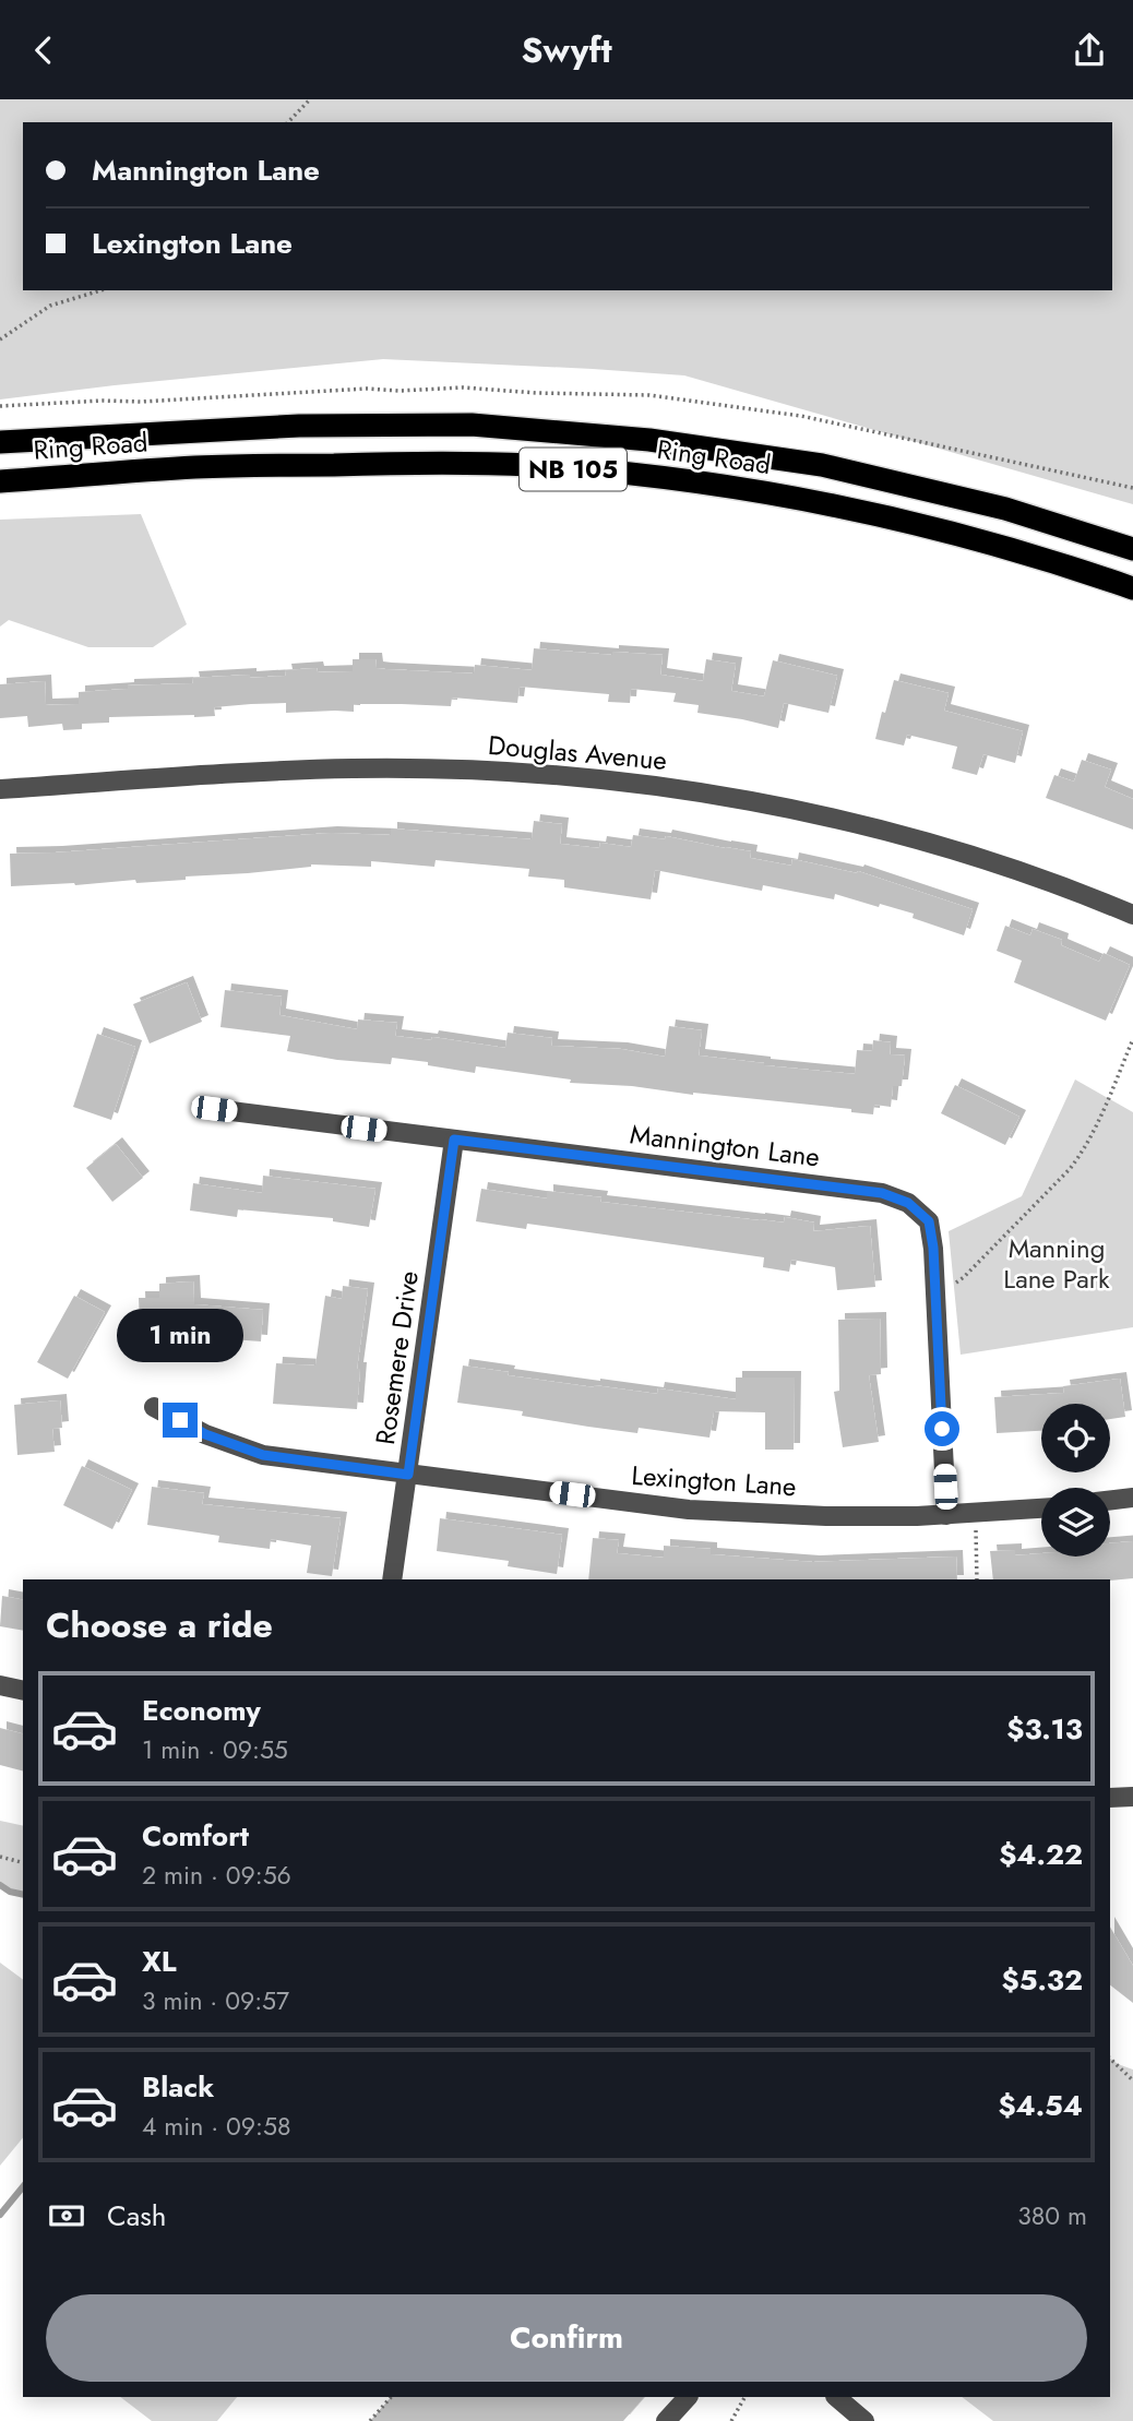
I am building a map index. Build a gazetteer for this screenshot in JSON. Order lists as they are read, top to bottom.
{
  "streets": {
    "highway": ["Ring Road", "NB 105"],
    "street": [
      "Douglas Avenue",
      "Mannington Lane",
      "Rosemere Drive",
      "Lexington Lane"
    ]
  },
  "crossings": [
    ["Mannington Lane", "Rosemere Drive"],
    ["Mannington Lane", "Lexington Lane"],
    ["Rosemere Drive", "Lexington Lane"]
  ],
  "parks": ["Manning Lane Park"],
  "page": {
    "header": "Swyft",
    "banner": ["Mannington Lane", "Lexington Lane"],
    "bubble": "1 min",
    "heading": "Choose a ride",
    "list": [
      {
        "name": "Economy",
        "note": "1 min · 09:55",
        "value": "$3.13"
      },
      {
        "name": "Comfort",
        "note": "2 min · 09:56",
        "value": "$4.22"
      },
      {
        "name": "XL",
        "note": "3 min · 09:57",
        "value": "$5.32"
      },
      {
        "name": "Black",
        "note": "4 min · 09:58",
        "value": "$4.54"
      }
    ],
    "pay": ["Cash", "380 m"],
    "buttons": "Confirm"
  }
}
